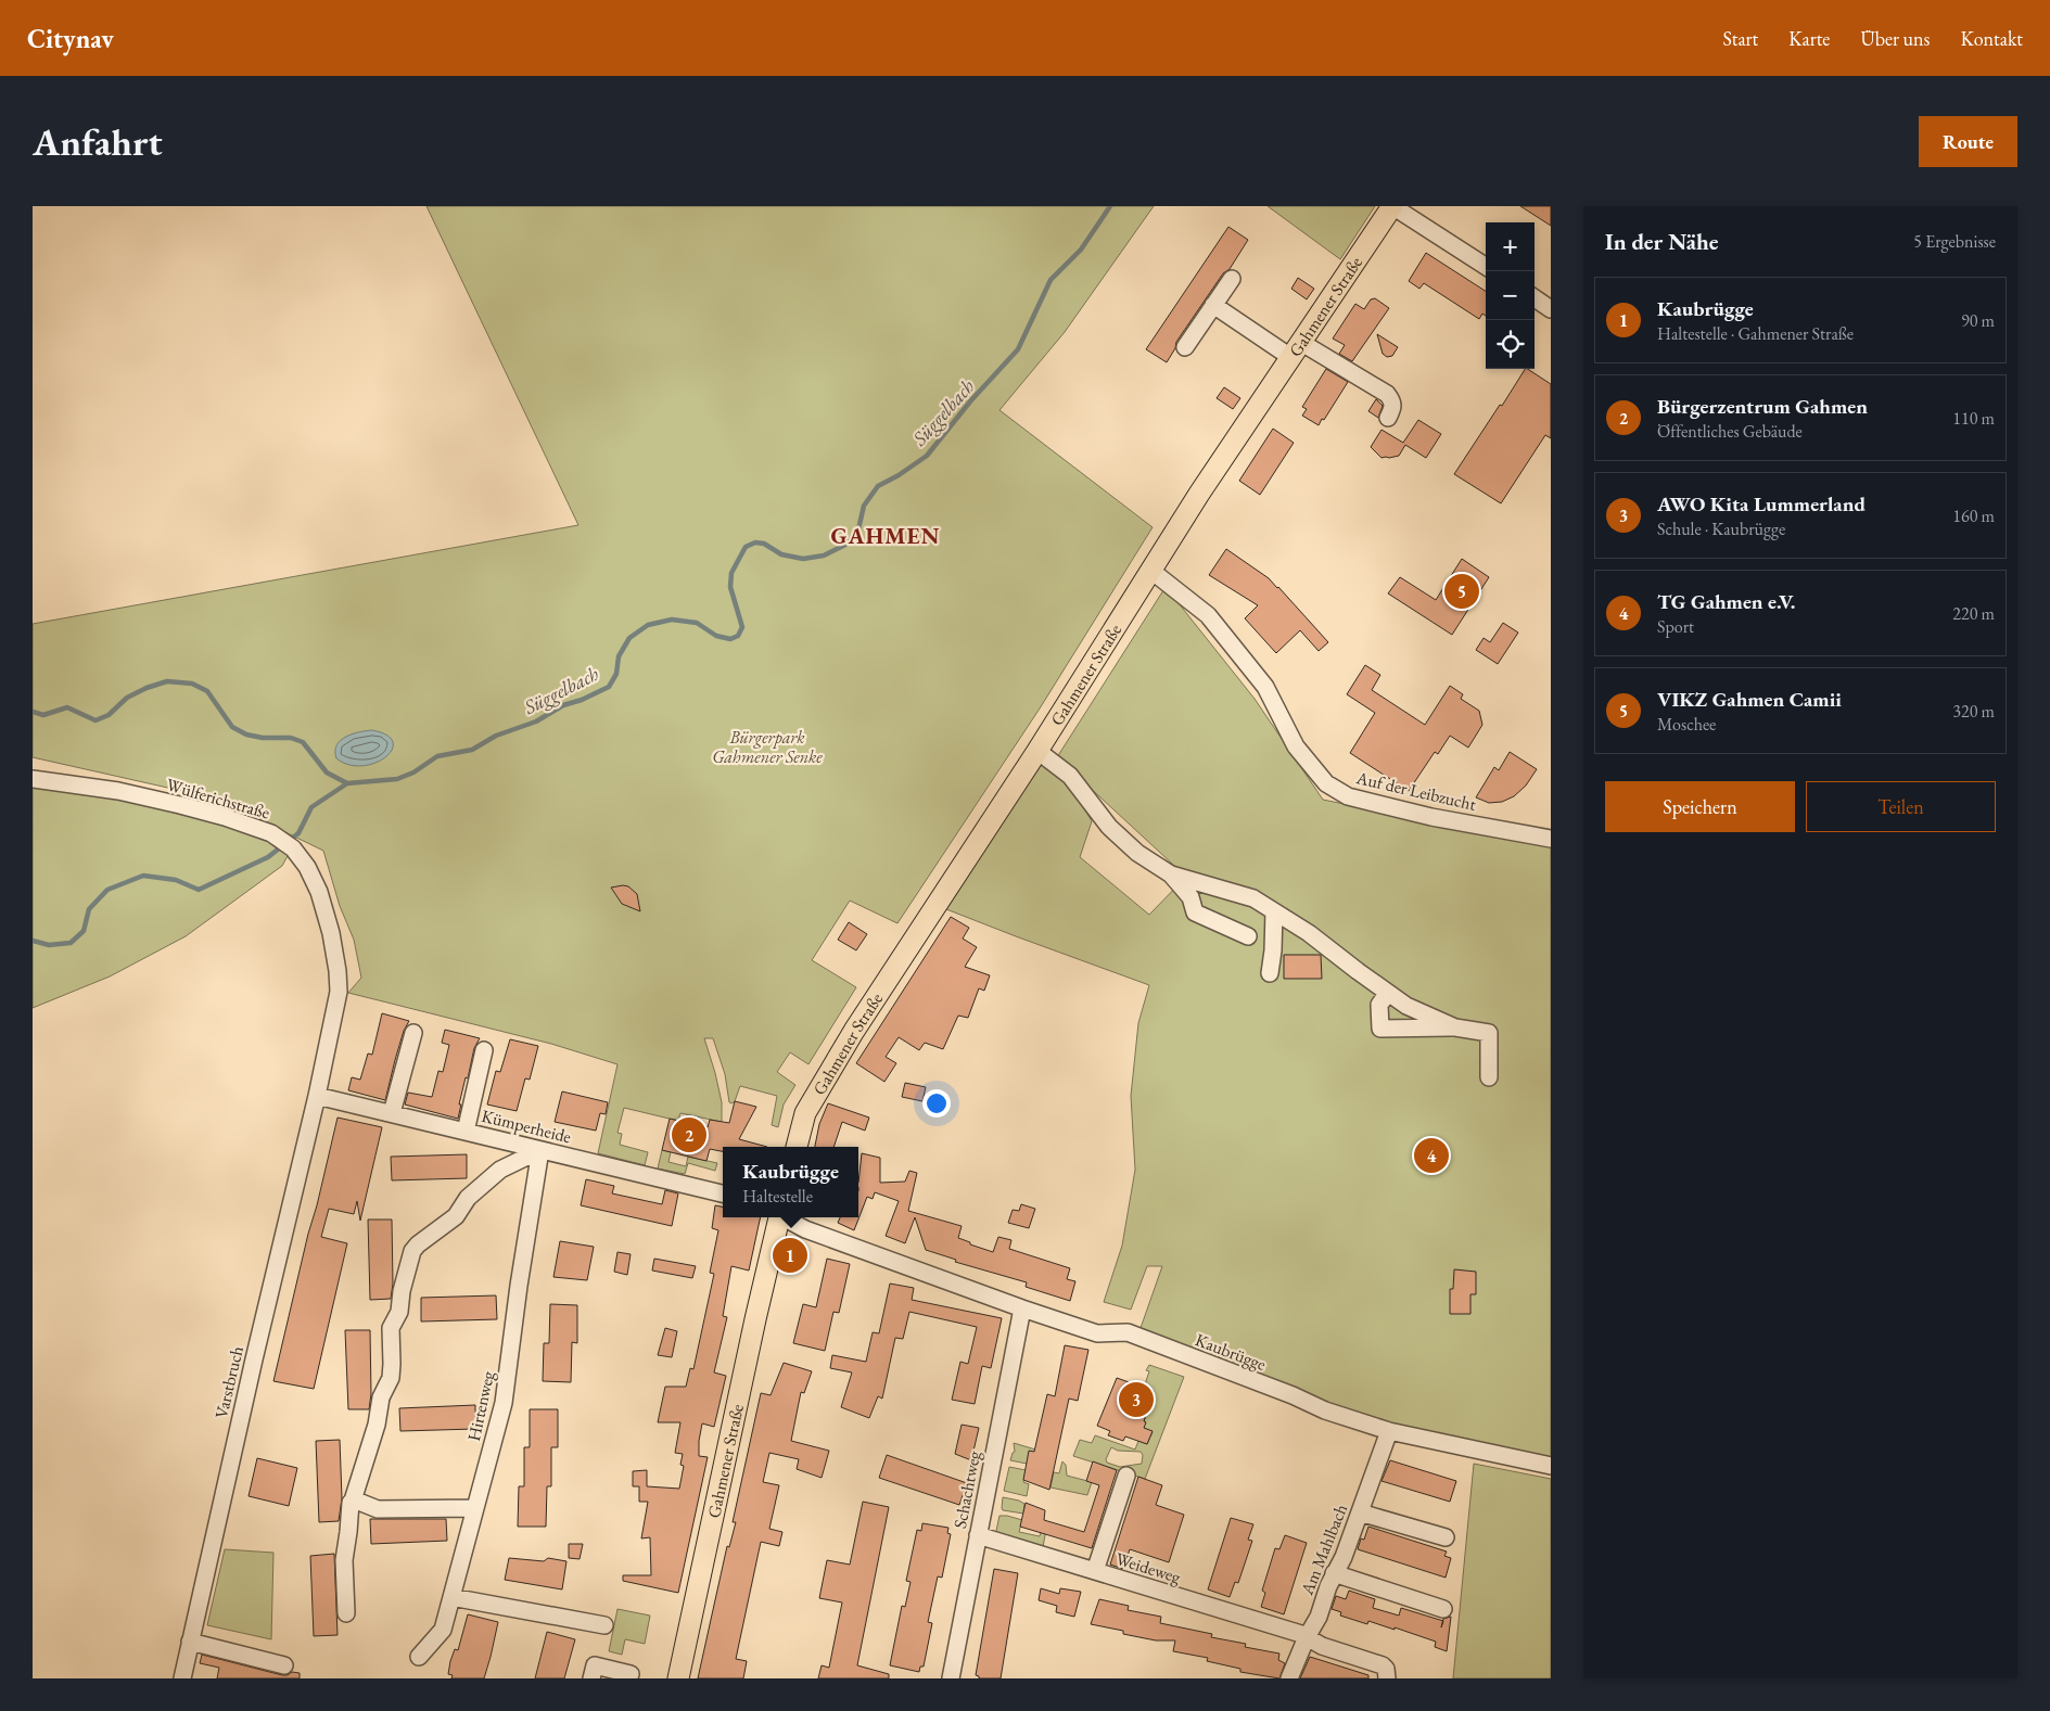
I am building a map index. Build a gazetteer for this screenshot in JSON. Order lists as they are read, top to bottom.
{
  "streets": {
    "main road": ["Gahmener Straße"],
    "street": [
      "Auf der Leibzucht",
      "Wülferichstraße",
      "Kümperheide",
      "Kaubrügge",
      "Varstbruch",
      "Hirtenweg",
      "Schachtweg",
      "Am Mahlbach",
      "Weideweg"
    ]
  },
  "crossings": [
    ["Gahmener Straße", "Auf der Leibzucht"],
    ["Wülferichstraße", "Kümperheide"],
    ["Wülferichstraße", "Varstbruch"],
    ["Kümperheide", "Varstbruch"],
    ["Kümperheide", "Hirtenweg"],
    ["Kaubrügge", "Schachtweg"],
    ["Kaubrügge", "Am Mahlbach"],
    ["Schachtweg", "Weideweg"],
    ["Am Mahlbach", "Weideweg"]
  ],
  "districts": ["GAHMEN"],
  "water": ["Süggelbach"],
  "parks": ["Bürgerpark Gahmener Senke"],
  "page": {
    "header": "Citynav",
    "nav": [
      "Start",
      "Karte",
      "Über uns",
      "Kontakt"
    ],
    "buttons": [
      "Route",
      ["Speichern", "Teilen"]
    ],
    "title": "Anfahrt",
    "heading": ["In der Nähe", "5 Ergebnisse"],
    "map_buttons": ["+", "−"],
    "list": [
      {
        "mark": "1",
        "name": "Kaubrügge",
        "note": "Haltestelle · Gahmener Straße",
        "value": "90 m"
      },
      {
        "mark": "2",
        "name": "Bürgerzentrum Gahmen",
        "note": "Öffentliches Gebäude",
        "value": "110 m"
      },
      {
        "mark": "3",
        "name": "AWO Kita Lummerland",
        "note": "Schule · Kaubrügge",
        "value": "160 m"
      },
      {
        "mark": "4",
        "name": "TG Gahmen e.V.",
        "note": "Sport",
        "value": "220 m"
      },
      {
        "mark": "5",
        "name": "VIKZ Gahmen Camii",
        "note": "Moschee",
        "value": "320 m"
      }
    ],
    "pins": [
      "5",
      "2",
      "4",
      "1",
      "3"
    ],
    "popup": ["Kaubrügge", "Haltestelle"]
  }
}
